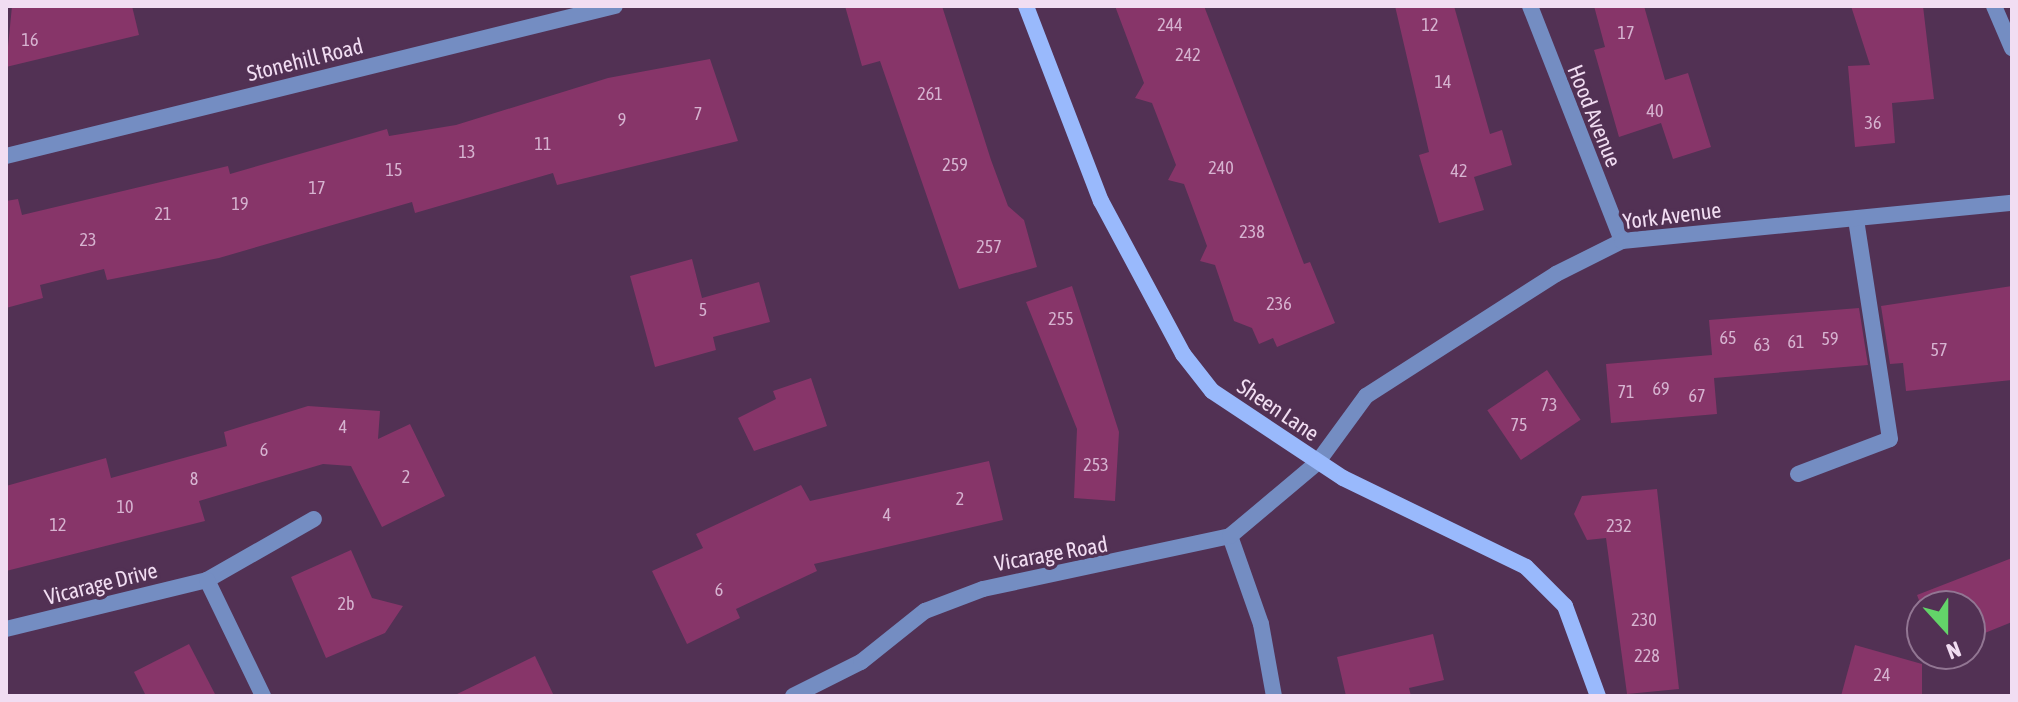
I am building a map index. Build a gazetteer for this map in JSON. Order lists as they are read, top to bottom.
{
  "streets": {
    "main road": ["Sheen Lane"],
    "street": [
      "Stonehill Road",
      "Hood Avenue",
      "York Avenue",
      "Vicarage Road",
      "Vicarage Drive"
    ]
  },
  "crossings": [
    ["Hood Avenue", "York Avenue"],
    ["York Avenue", "Sheen Lane"],
    ["York Avenue", "Vicarage Road"],
    ["Sheen Lane", "Vicarage Road"]
  ],
  "house_numbers": [
    "244",
    "12",
    "17",
    "16",
    "242",
    "14",
    "261",
    "40",
    "7",
    "9",
    "36",
    "11",
    "13",
    "259",
    "240",
    "15",
    "42",
    "17",
    "19",
    "21",
    "238",
    "23",
    "257",
    "236",
    "5",
    "255",
    "65",
    "59",
    "61",
    "63",
    "57",
    "69",
    "71",
    "67",
    "73",
    "75",
    "4",
    "6",
    "253",
    "2",
    "8",
    "2",
    "10",
    "4",
    "12",
    "232",
    "6",
    "2b",
    "230",
    "228",
    "24"
  ],
  "north": "bottom"
}
